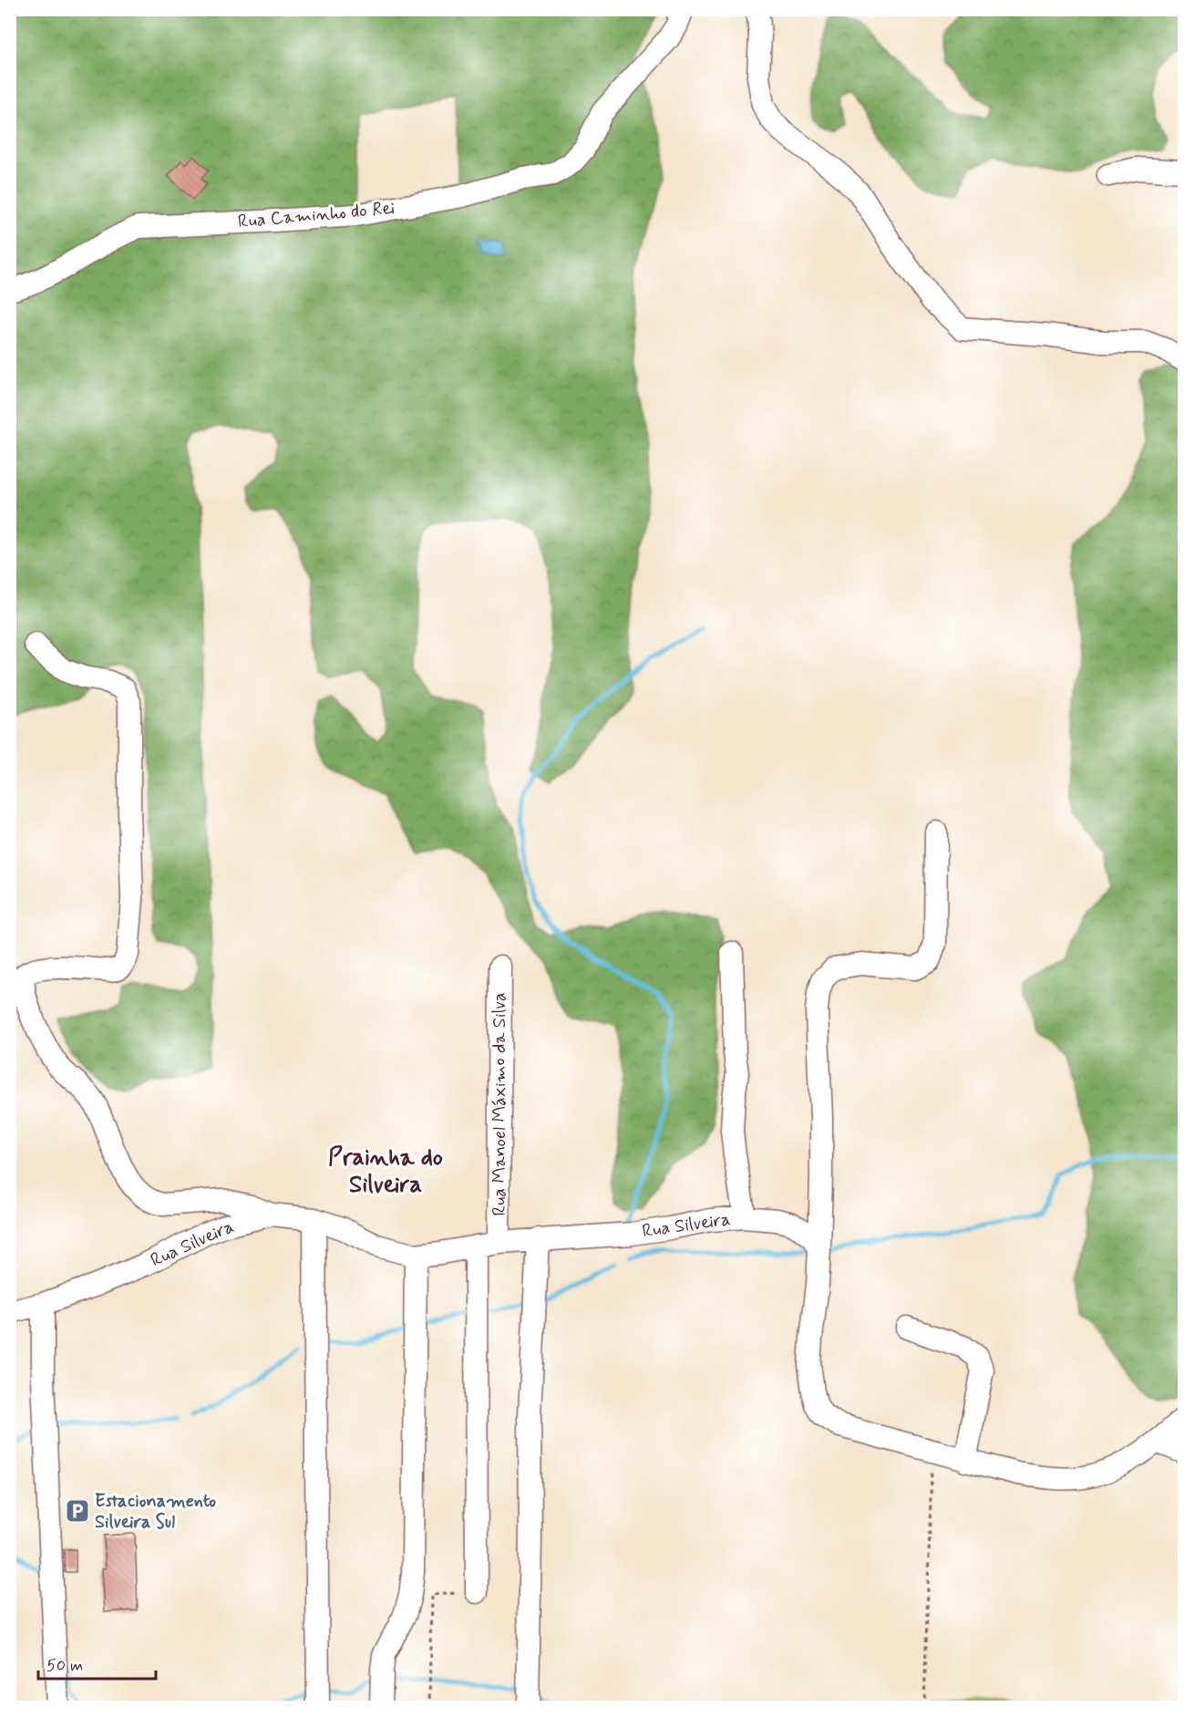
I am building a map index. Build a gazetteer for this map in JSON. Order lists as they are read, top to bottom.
{
  "streets": {
    "street": ["Rua Caminho do Rei", "Rua Manoel Máximo da Silva", "Rua Silveira"]
  },
  "crossings": [
    ["Rua Manoel Máximo da Silva", "Rua Silveira"]
  ],
  "districts": ["Prainha do Silveira"],
  "places": {
    "parking": ["Estacionamento Silveira Sul"]
  },
  "scale_bar": "50 m"
}
